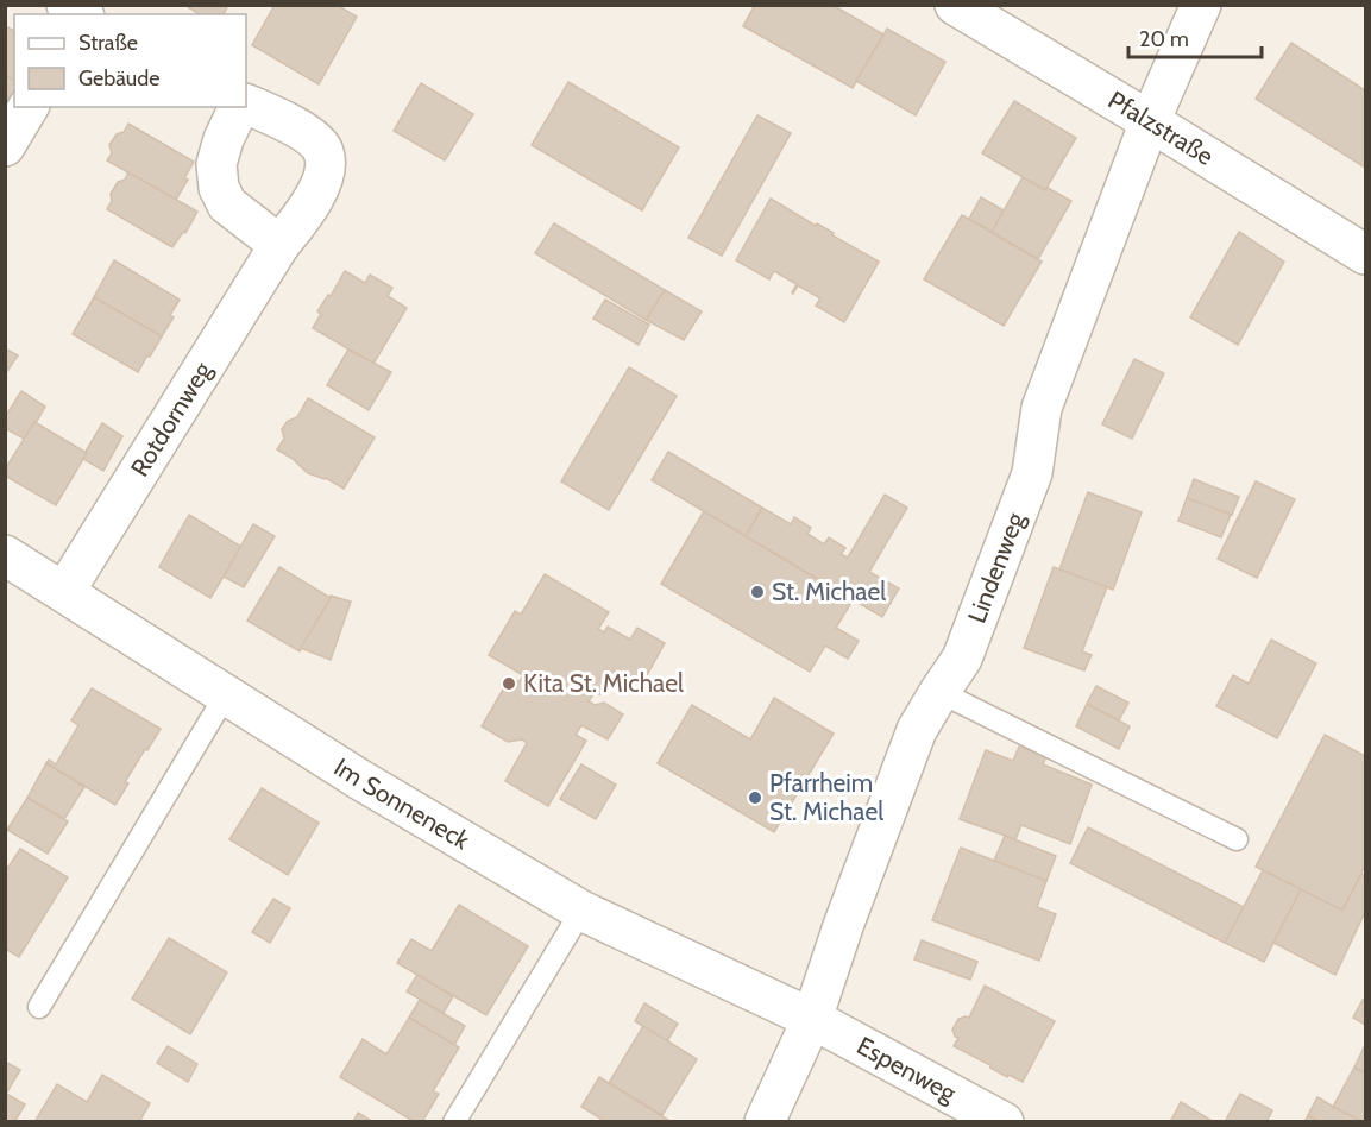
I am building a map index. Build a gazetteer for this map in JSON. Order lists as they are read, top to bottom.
{
  "streets": {
    "street": [
      "Pfalzstraße",
      "Rotdornweg",
      "Lindenweg",
      "Im Sonneneck",
      "Espenweg"
    ]
  },
  "crossings": [
    ["Pfalzstraße", "Lindenweg"],
    ["Rotdornweg", "Im Sonneneck"],
    ["Lindenweg", "Im Sonneneck"],
    ["Lindenweg", "Espenweg"],
    ["Im Sonneneck", "Espenweg"]
  ],
  "places": ["St. Michael", "Kita St. Michael", "Pfarrheim St. Michael"],
  "legend": ["Straße", "Gebäude"],
  "scale_bar": "20 m"
}
